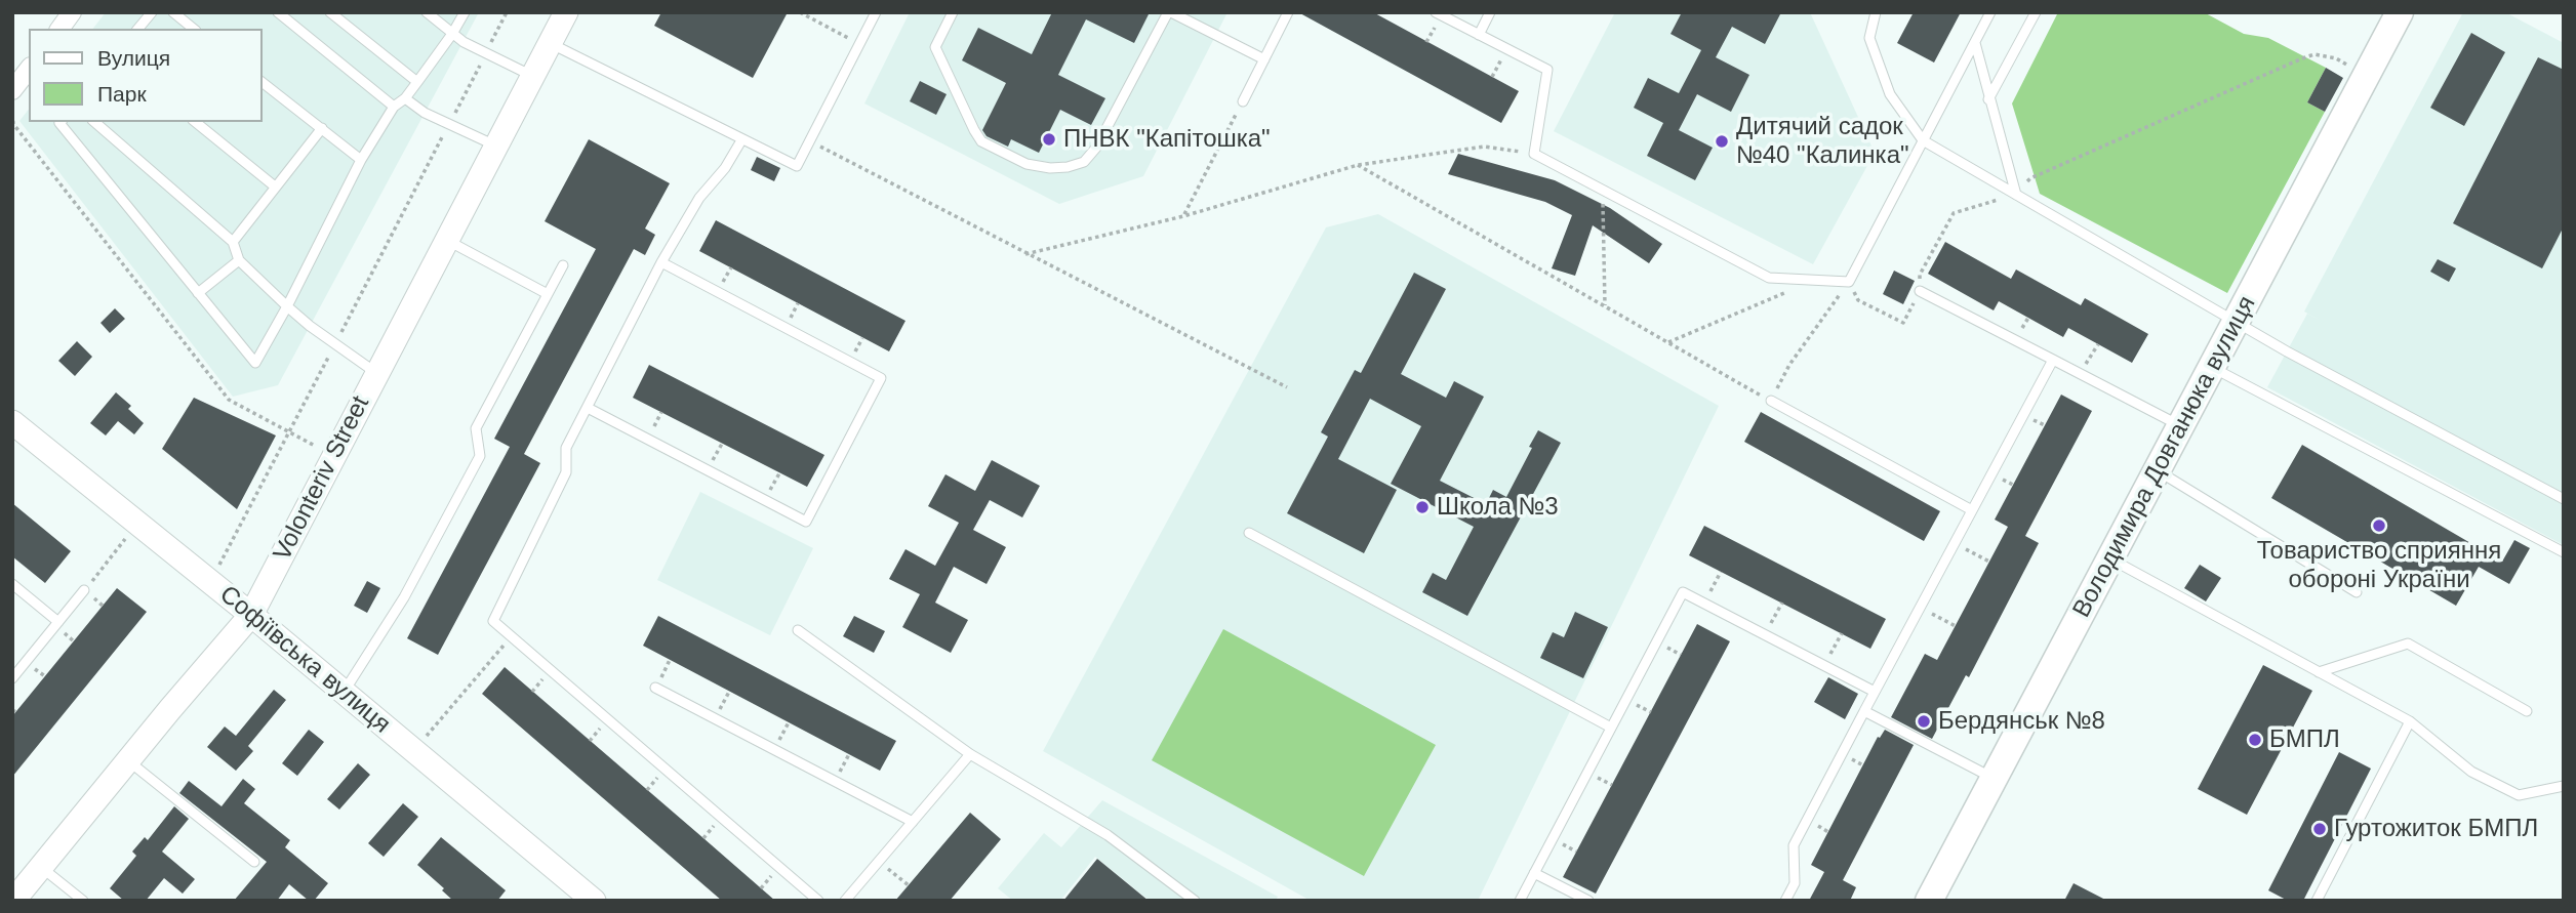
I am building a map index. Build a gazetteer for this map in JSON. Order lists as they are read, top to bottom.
{
  "streets": {
    "main road": ["Володимира Довганюка вулиця"],
    "street": ["Volonteriv Street", "Софіївська вулиця"]
  },
  "crossings": [
    ["Volonteriv Street", "Софіївська вулиця"]
  ],
  "places": [
    "ПНВК \"Капітошка\"",
    "Дитячий садок №40 \"Калинка\"",
    "Школа №3",
    "Товариство сприяння обороні України",
    "Бердянськ №8",
    "БМПЛ",
    "Гуртожиток БМПЛ"
  ],
  "legend": ["Вулиця", "Парк"]
}
